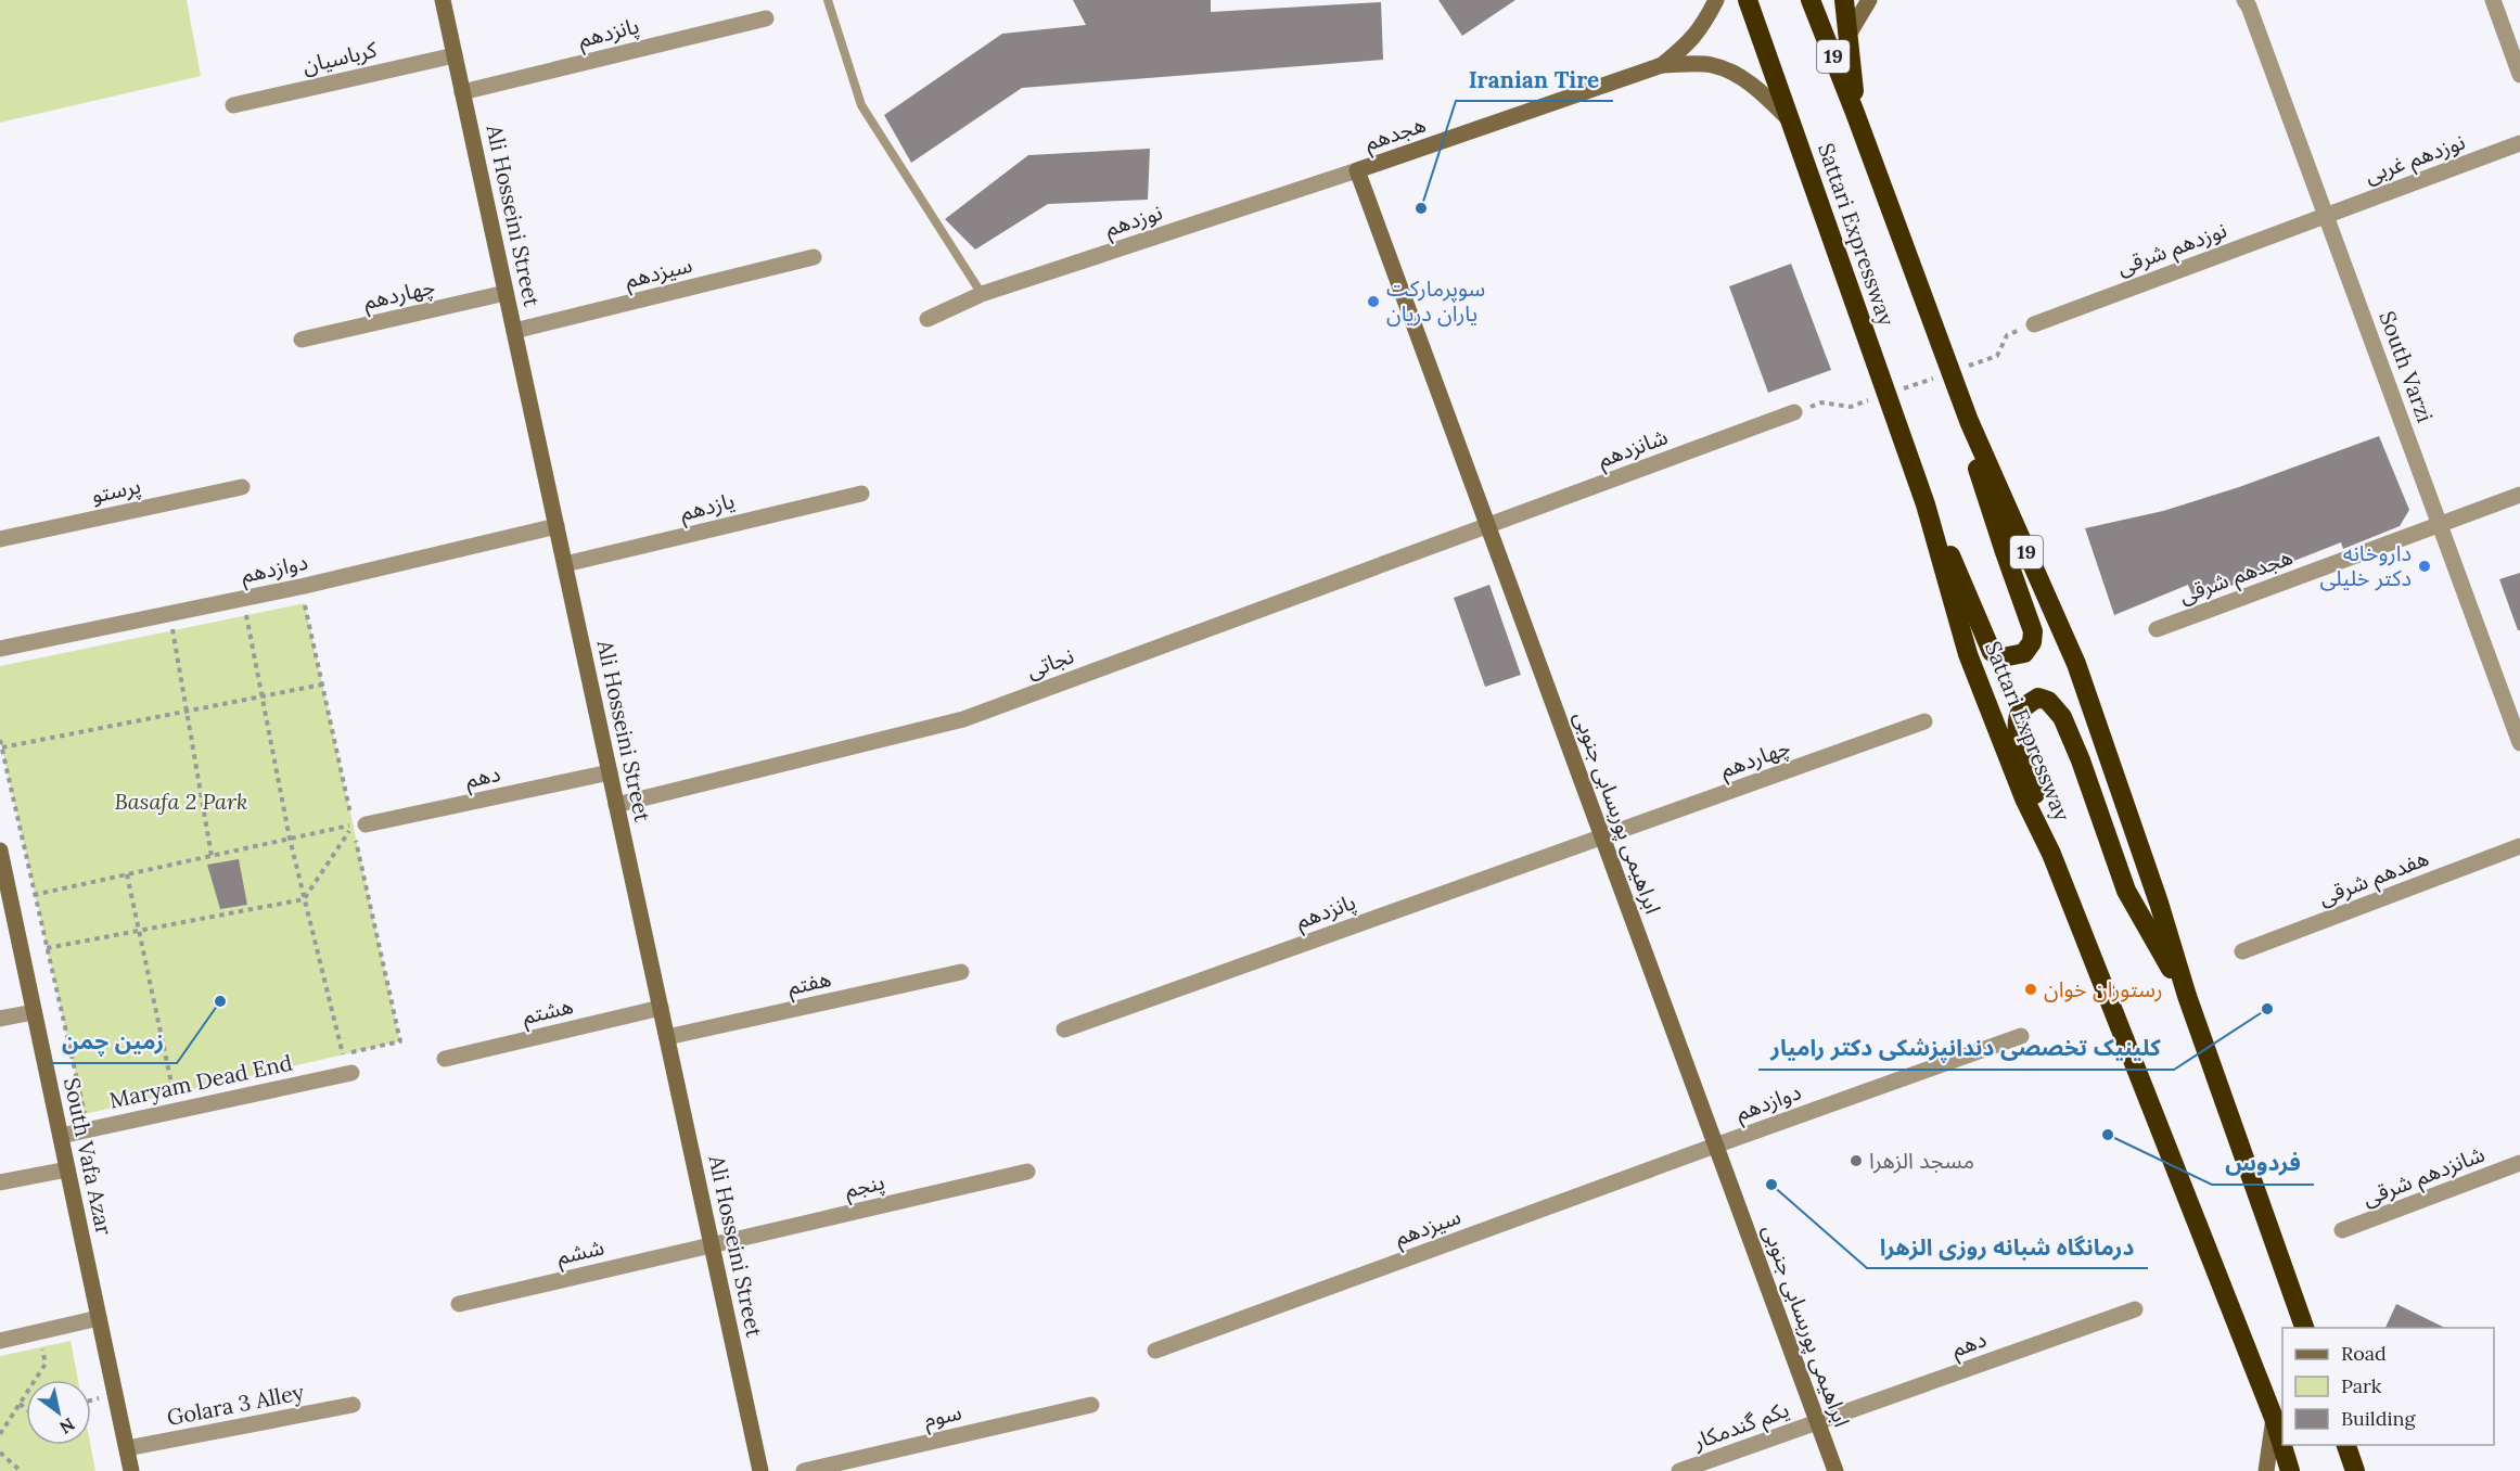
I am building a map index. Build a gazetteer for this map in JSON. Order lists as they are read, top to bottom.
{
  "streets": {
    "highway": ["19", "Sattari Expressway"],
    "street": [
      "پانزدهم",
      "کرباسیان",
      "هجدهم",
      "نوزدهم غربی",
      "Ali Hosseini Street",
      "نوزدهم",
      "نوزدهم شرقی",
      "سیزدهم",
      "چهاردهم",
      "South Varzi",
      "شانزدهم",
      "پرستو",
      "یازدهم",
      "دوازدهم",
      "هجدهم شرقی",
      "نجاتی",
      "دهم",
      "ابراهیمی پوربسابی جنوبی",
      "هفدهم شرقی",
      "هفتم",
      "هشتم",
      "Maryam Dead End",
      "South Vafa Azar",
      "شانزدهم شرقی",
      "پنجم",
      "ششم",
      "Golara 3 Alley",
      "سوم",
      "یکم گندمکار"
    ]
  },
  "crossings": [
    ["پانزدهم", "Ali Hosseini Street"],
    ["پانزدهم", "چهاردهم"],
    ["پانزدهم", "ابراهیمی پوربسابی جنوبی"],
    ["کرباسیان", "Ali Hosseini Street"],
    ["هجدهم", "نوزدهم"],
    ["هجدهم", "ابراهیمی پوربسابی جنوبی"],
    ["نوزدهم غربی", "نوزدهم شرقی"],
    ["نوزدهم غربی", "South Varzi"],
    ["Ali Hosseini Street", "سیزدهم"],
    ["Ali Hosseini Street", "چهاردهم"],
    ["Ali Hosseini Street", "یازدهم"],
    ["Ali Hosseini Street", "دوازدهم"],
    ["Ali Hosseini Street", "نجاتی"],
    ["Ali Hosseini Street", "دهم"],
    ["Ali Hosseini Street", "هفتم"],
    ["Ali Hosseini Street", "هشتم"],
    ["Ali Hosseini Street", "پنجم"],
    ["Ali Hosseini Street", "ششم"],
    ["نوزدهم", "ابراهیمی پوربسابی جنوبی"],
    ["نوزدهم شرقی", "South Varzi"],
    ["سیزدهم", "دوازدهم"],
    ["سیزدهم", "ابراهیمی پوربسابی جنوبی"],
    ["چهاردهم", "ابراهیمی پوربسابی جنوبی"],
    ["South Varzi", "هجدهم شرقی"],
    ["شانزدهم", "نجاتی"],
    ["شانزدهم", "ابراهیمی پوربسابی جنوبی"],
    ["دوازدهم", "ابراهیمی پوربسابی جنوبی"],
    ["نجاتی", "ابراهیمی پوربسابی جنوبی"],
    ["دهم", "ابراهیمی پوربسابی جنوبی"],
    ["دهم", "یکم گندمکار"],
    ["ابراهیمی پوربسابی جنوبی", "یکم گندمکار"],
    ["Maryam Dead End", "South Vafa Azar"],
    ["South Vafa Azar", "Golara 3 Alley"],
    ["پنجم", "ششم"]
  ],
  "parks": ["Basafa 2 Park"],
  "places": [
    "Iranian Tire",
    "سوپرمارکت یاران دریان",
    "داروخانه دکتر خلیلی",
    "رستوران خوان",
    "زمین چمن",
    "کلینیک تخصصی دندانپزشکی دکتر رامیار",
    "فردوس",
    "مسجد الزهرا",
    "درمانگاه شبانه روزی الزهرا"
  ],
  "legend": ["Road", "Park", "Building"],
  "north": "bottom right"
}
